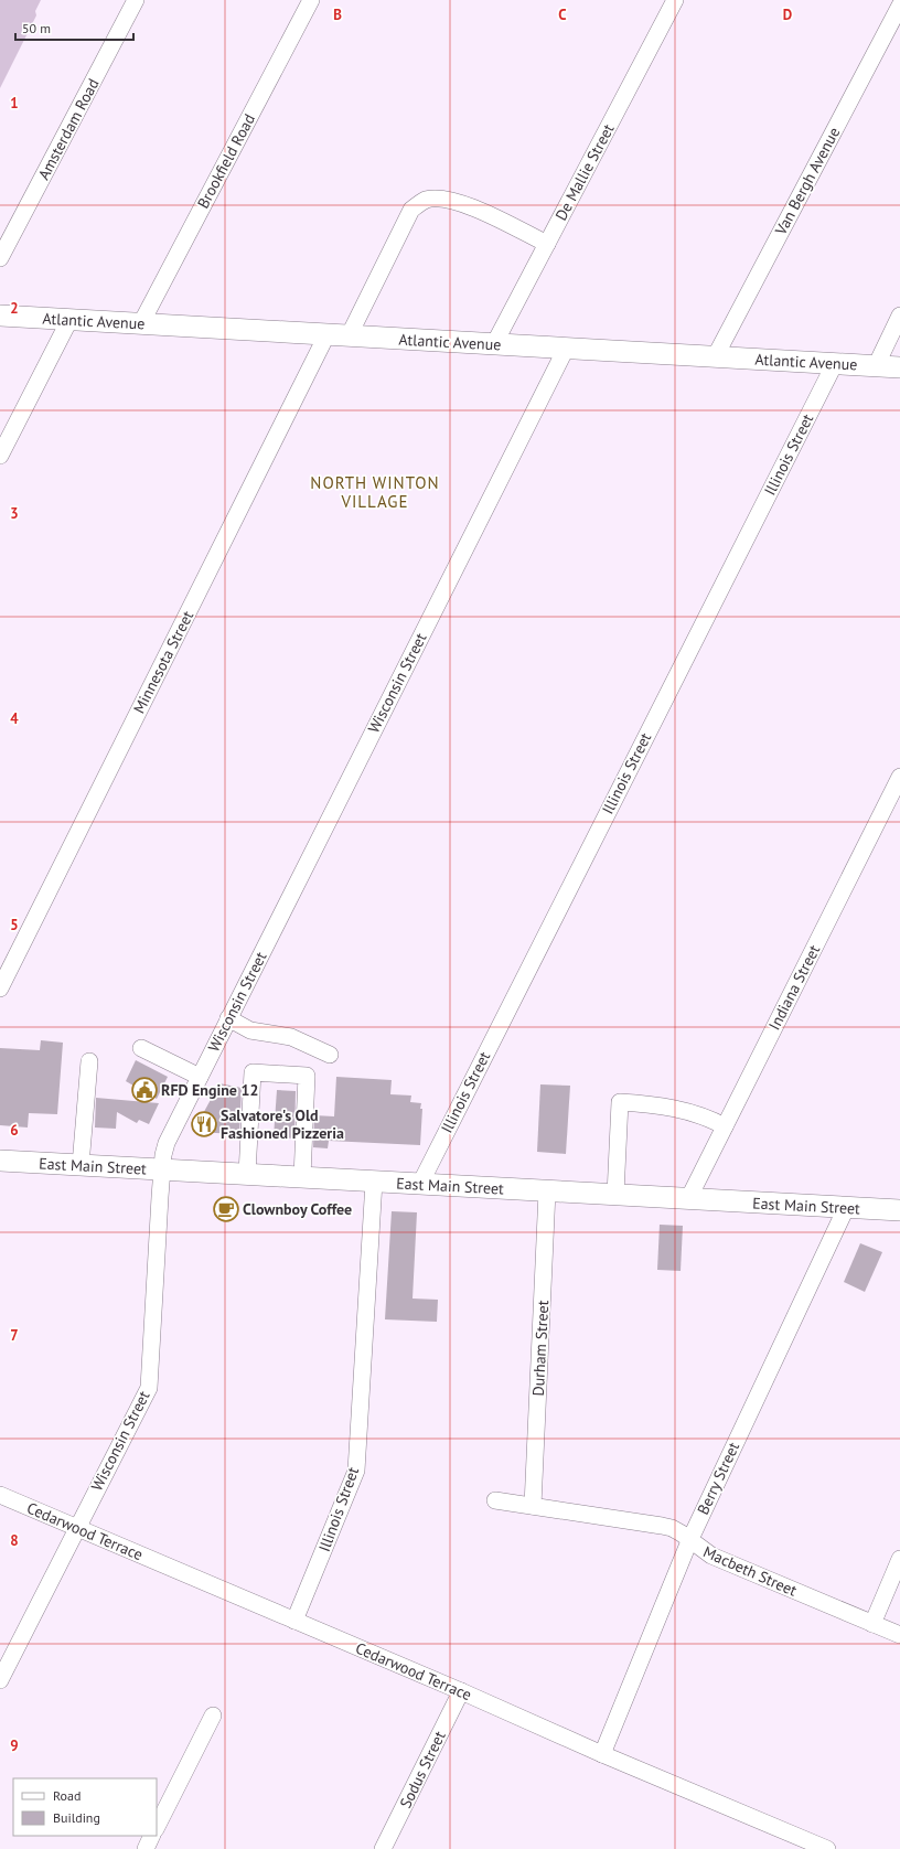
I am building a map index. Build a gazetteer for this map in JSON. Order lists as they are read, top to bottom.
{
  "streets": {
    "main road": ["Atlantic Avenue", "East Main Street"],
    "street": [
      "Amsterdam Road",
      "Brookfield Road",
      "De Mallie Street",
      "Van Bergh Avenue",
      "Illinois Street",
      "Minnesota Street",
      "Wisconsin Street",
      "Indiana Street",
      "Durham Street",
      "Berry Street",
      "Cedarwood Terrace",
      "Macbeth Street",
      "Sodus Street"
    ]
  },
  "crossings": [
    ["Brookfield Road", "Atlantic Avenue"],
    ["De Mallie Street", "Atlantic Avenue"],
    ["Van Bergh Avenue", "Atlantic Avenue"],
    ["Atlantic Avenue", "Illinois Street"],
    ["Atlantic Avenue", "Minnesota Street"],
    ["Atlantic Avenue", "Wisconsin Street"],
    ["Illinois Street", "East Main Street"],
    ["Illinois Street", "Cedarwood Terrace"],
    ["Wisconsin Street", "East Main Street"],
    ["Wisconsin Street", "Cedarwood Terrace"],
    ["Indiana Street", "East Main Street"],
    ["East Main Street", "Durham Street"],
    ["East Main Street", "Berry Street"],
    ["Durham Street", "Macbeth Street"],
    ["Berry Street", "Cedarwood Terrace"],
    ["Berry Street", "Macbeth Street"],
    ["Cedarwood Terrace", "Sodus Street"]
  ],
  "districts": ["NORTH WINTON VILLAGE"],
  "places": {
    "public building": ["RFD Engine 12"],
    "restaurant": ["Salvatore's Old Fashioned Pizzeria"],
    "cafe": ["Clownboy Coffee"]
  },
  "legend": ["Road", "Building"],
  "scale_bar": "50 m",
  "grid": {
    "columns": ["B", "C", "D"],
    "rows": [
      "1",
      "2",
      "3",
      "4",
      "5",
      "6",
      "7",
      "8",
      "9"
    ]
  }
}
